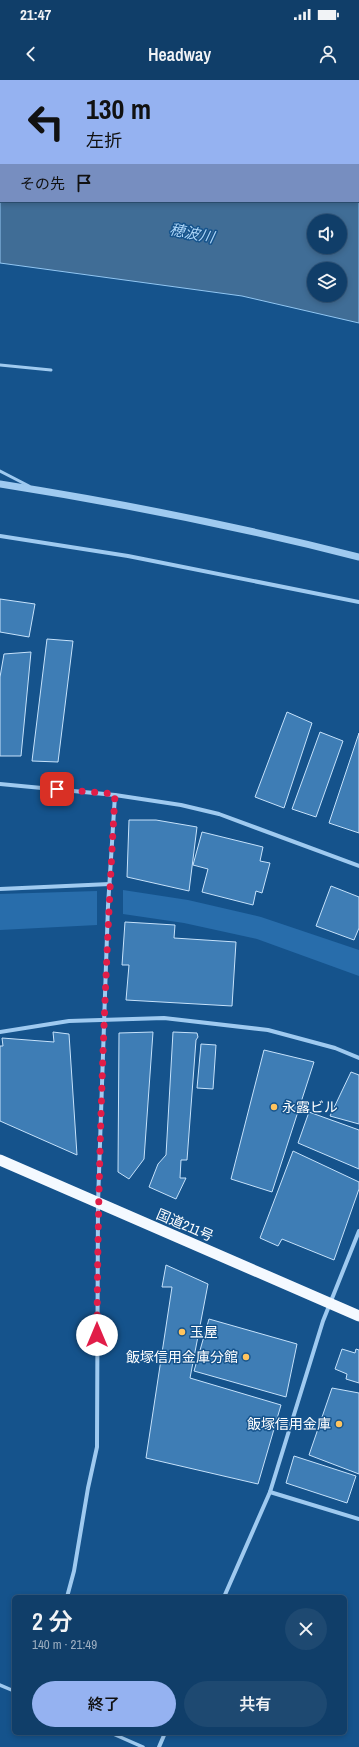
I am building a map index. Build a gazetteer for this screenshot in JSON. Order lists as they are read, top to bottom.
{
  "streets": {
    "highway": ["国道211号"]
  },
  "water": ["穂波川"],
  "places": [
    "永露ビル",
    "玉屋",
    "飯塚信用金庫分館",
    "飯塚信用金庫"
  ],
  "page": {
    "status": "21:47",
    "header": "Headway",
    "turn": ["130 m", "左折"],
    "then": "その先",
    "heading": ["2 分", "140 m · 21:49"],
    "buttons": ["終了", "共有"]
  }
}
